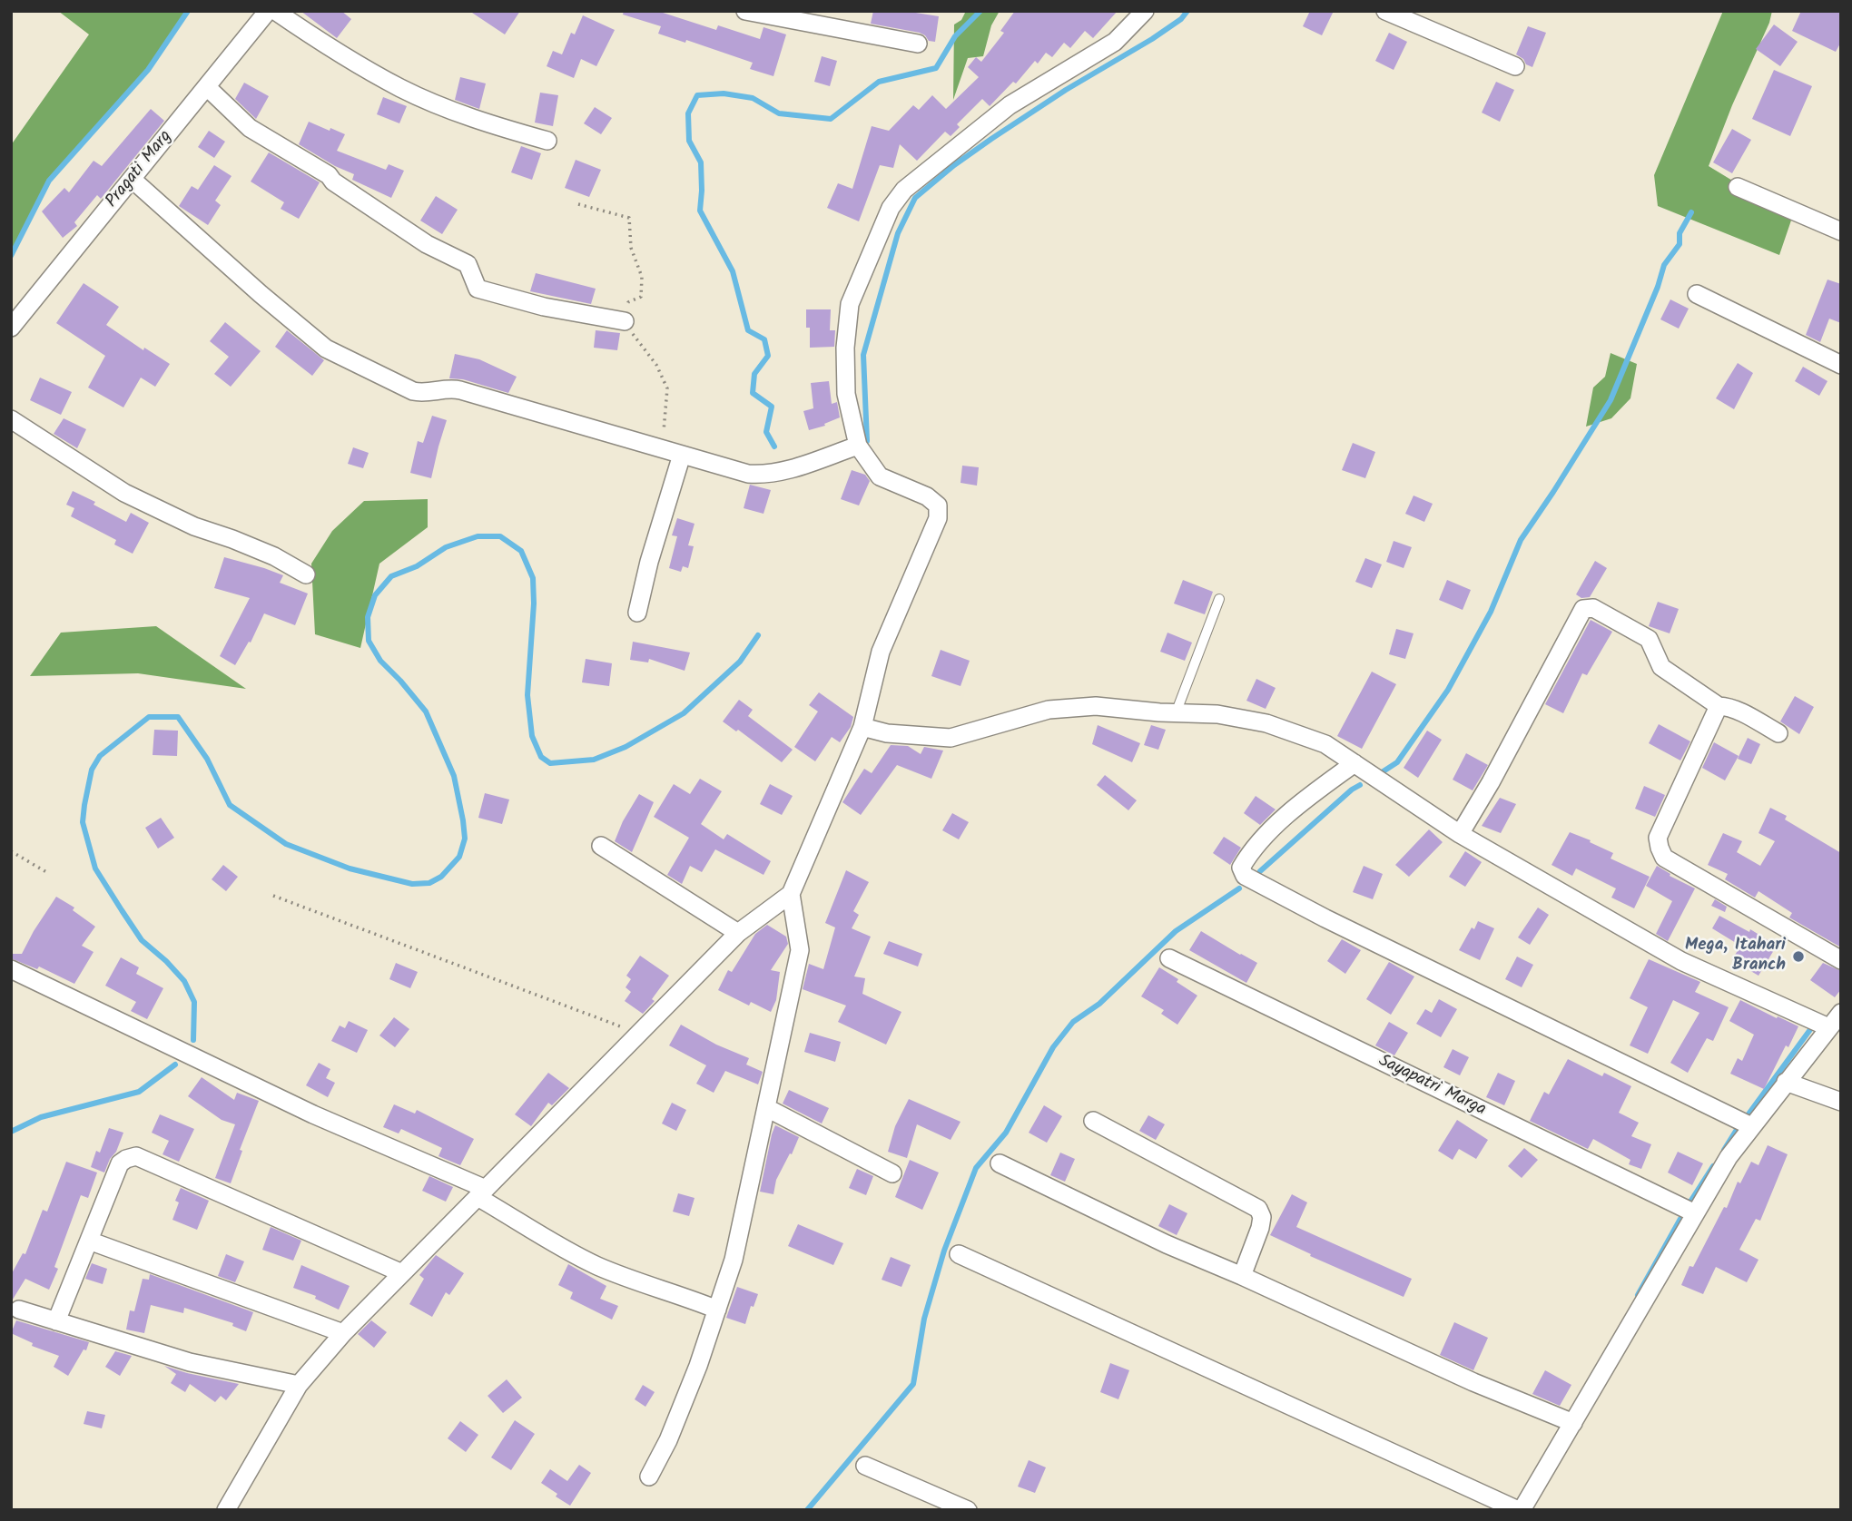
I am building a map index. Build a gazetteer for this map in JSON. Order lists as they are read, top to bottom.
{
  "streets": {
    "street": ["Pragati Marg", "Sayapatri Marga"]
  },
  "places": ["Mega, Itahari Branch"]
}
